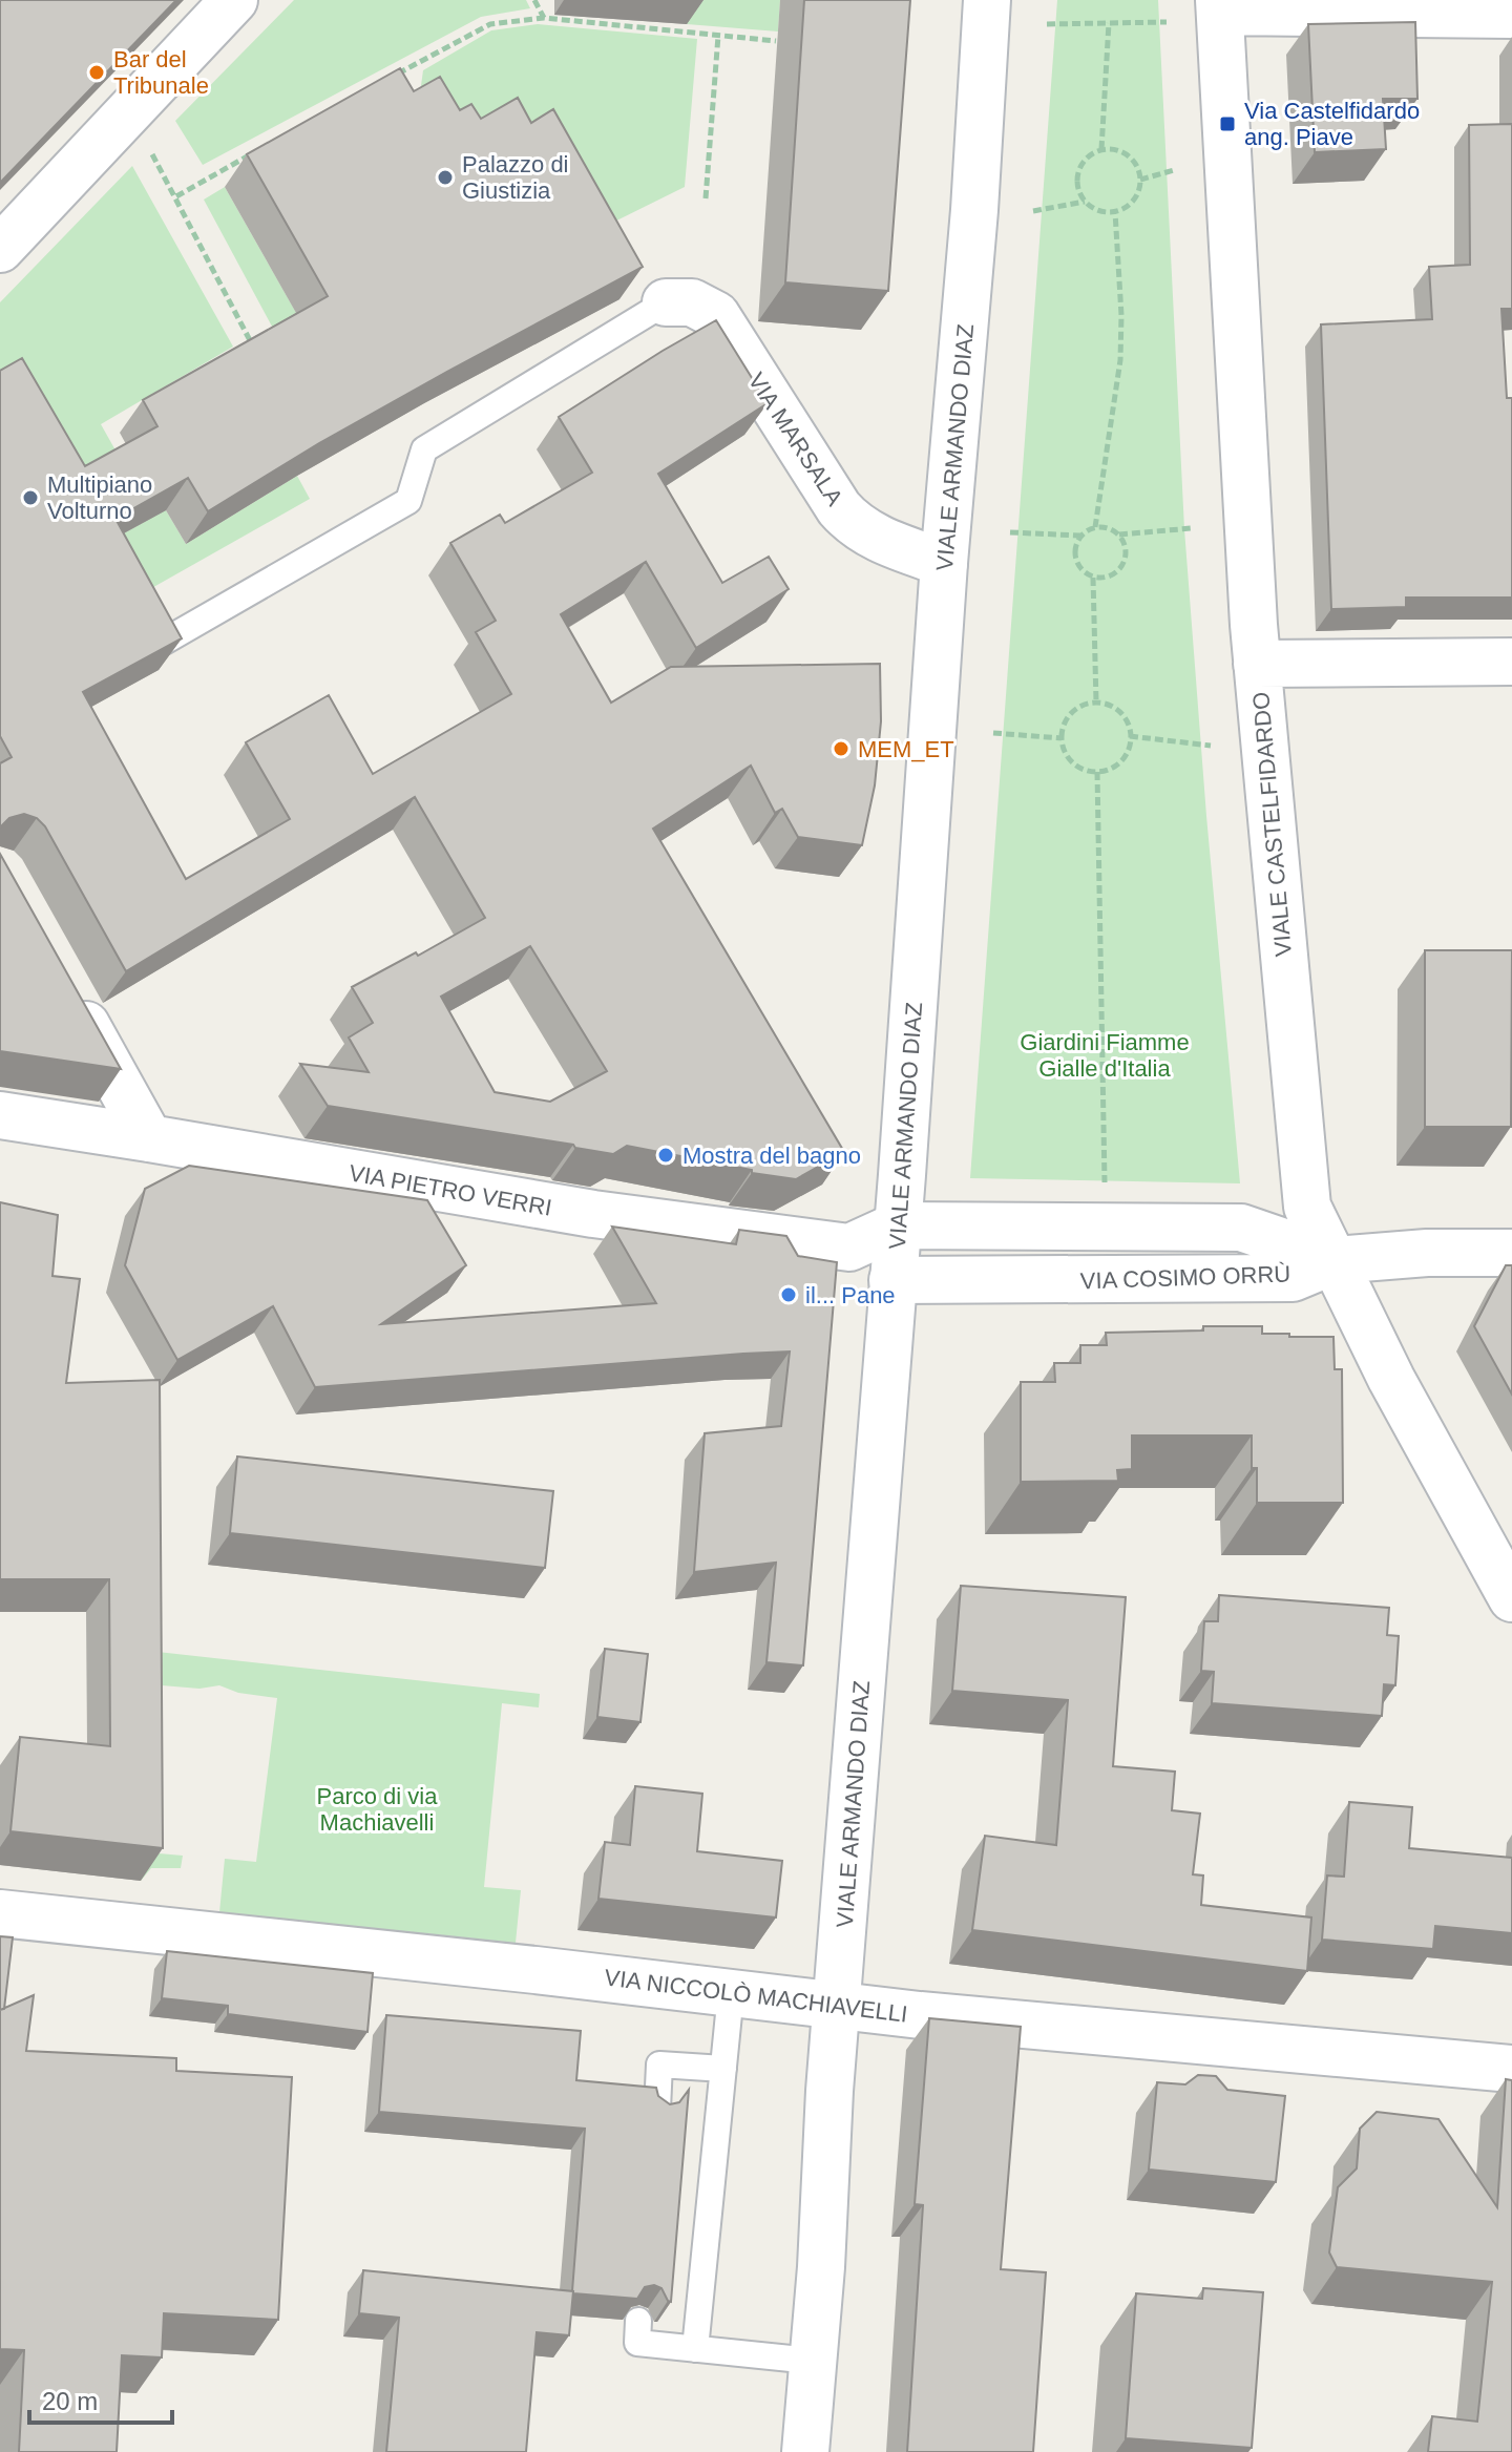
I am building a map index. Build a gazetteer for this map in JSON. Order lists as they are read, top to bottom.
{
  "streets": {
    "street": [
      "VIA MARSALA",
      "VIALE ARMANDO DIAZ",
      "VIALE CASTELFIDARDO",
      "VIA PIETRO VERRI",
      "VIA COSIMO ORRÙ",
      "VIA NICCOLÒ MACHIAVELLI"
    ]
  },
  "crossings": [
    ["VIA MARSALA", "VIALE ARMANDO DIAZ"],
    ["VIALE ARMANDO DIAZ", "VIA PIETRO VERRI"],
    ["VIALE ARMANDO DIAZ", "VIA COSIMO ORRÙ"],
    ["VIALE ARMANDO DIAZ", "VIA NICCOLÒ MACHIAVELLI"],
    ["VIALE CASTELFIDARDO", "VIA COSIMO ORRÙ"],
    ["VIA PIETRO VERRI", "VIA COSIMO ORRÙ"]
  ],
  "parks": ["Giardini Fiamme Gialle d'Italia", "Parco di via Machiavelli"],
  "places": {
    "other": [
      "Bar del Tribunale",
      "Palazzo di Giustizia",
      "Multipiano Volturno",
      "MEM_ET",
      "Mostra del bagno",
      "il... Pane"
    ],
    "transit": ["Via Castelfidardo ang. Piave"]
  },
  "scale_bar": "20 m"
}
